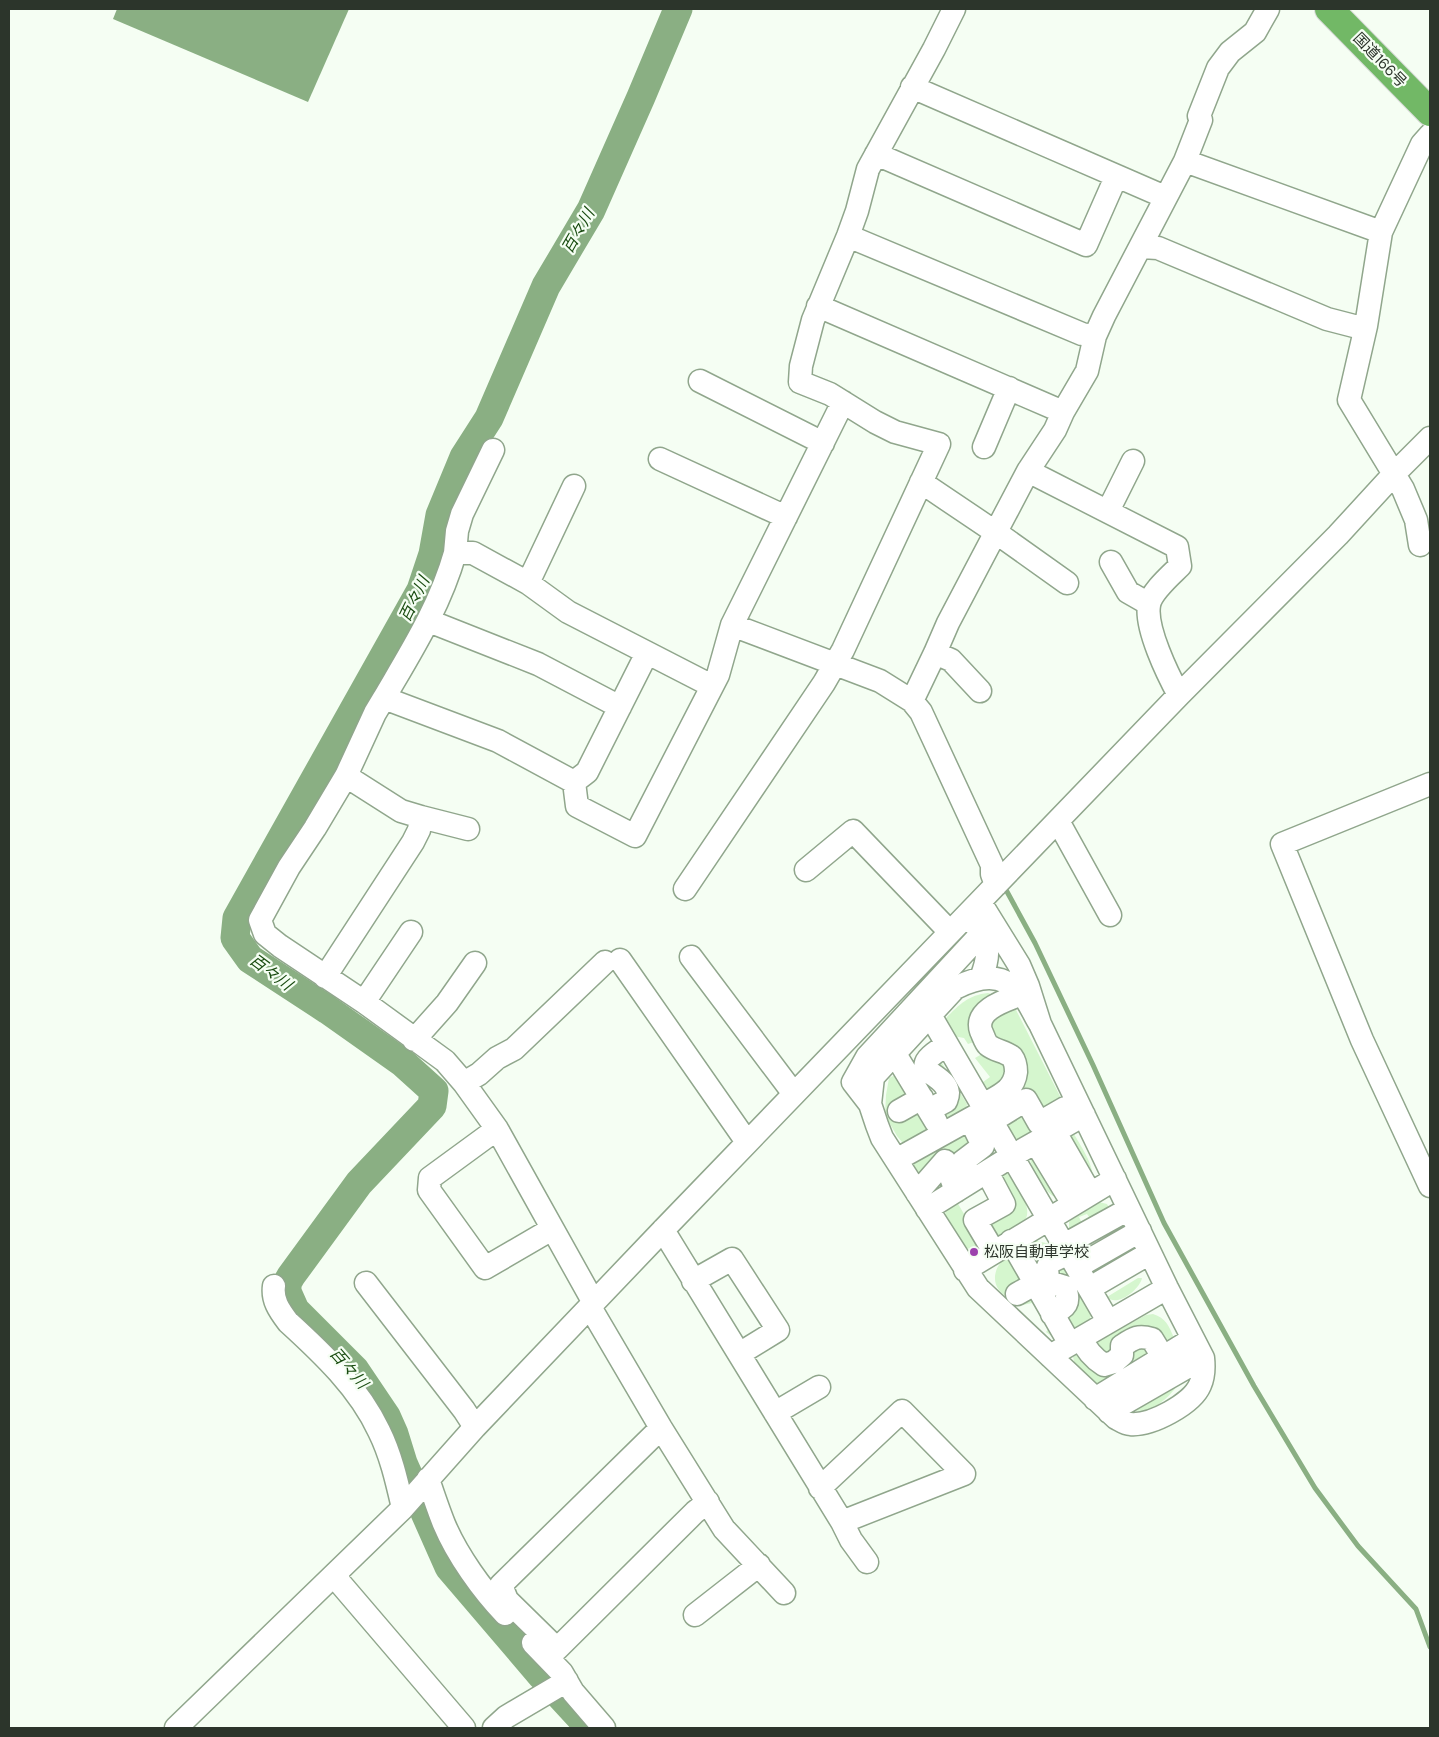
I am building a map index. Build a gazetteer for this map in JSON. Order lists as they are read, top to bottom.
{
  "streets": {
    "highway": ["国道166号"]
  },
  "water": ["百々川"],
  "places": ["松阪自動車学校"]
}
